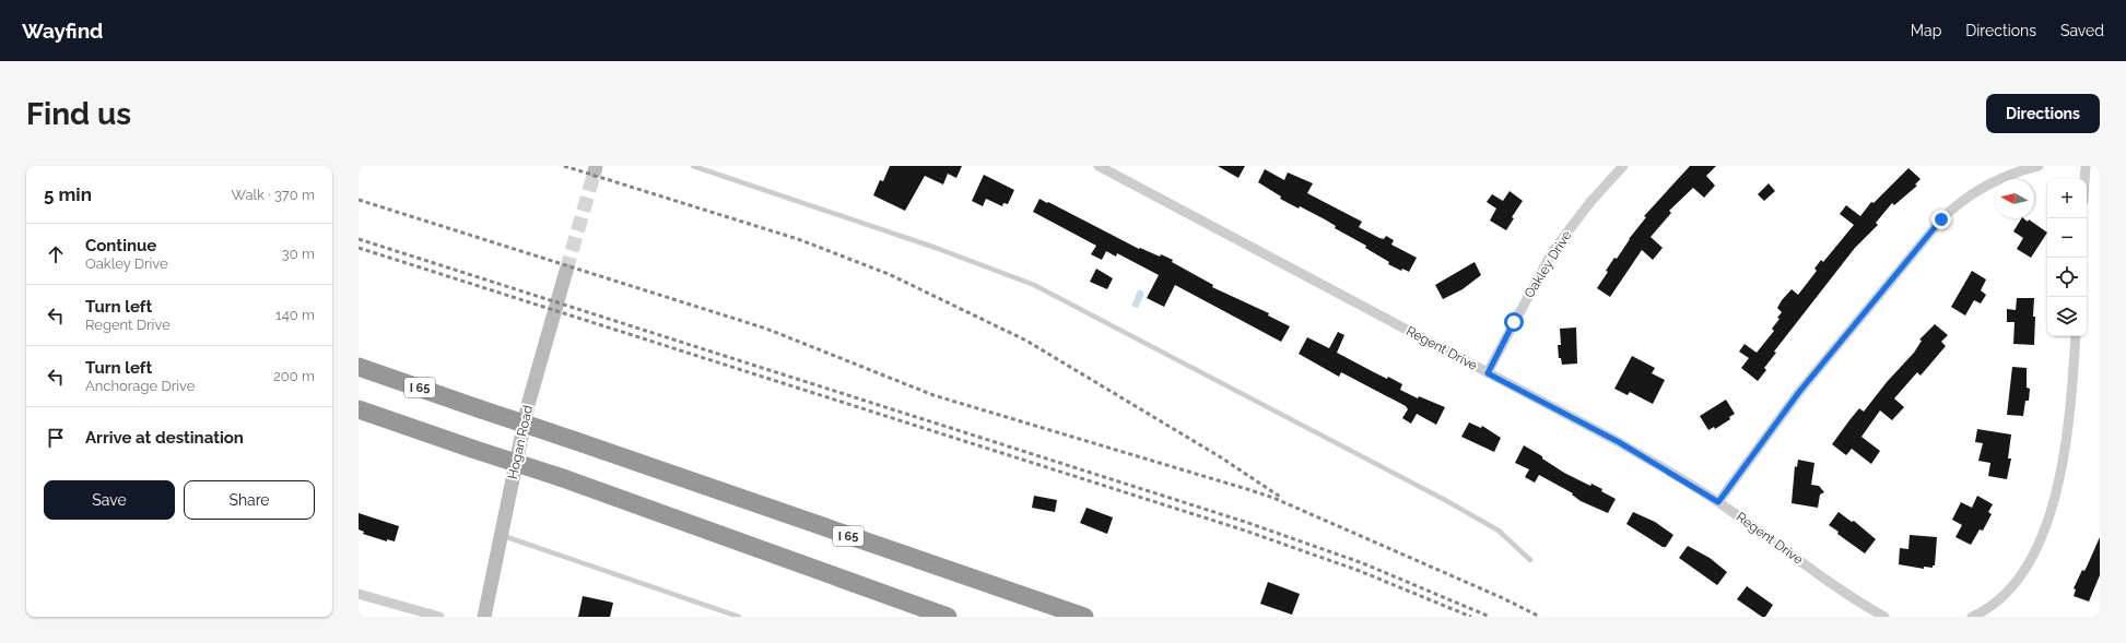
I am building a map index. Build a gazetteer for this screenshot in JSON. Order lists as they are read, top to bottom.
{
  "streets": {
    "highway": ["I 65"],
    "street": ["Oakley Drive", "Regent Drive", "Hogan Road"]
  },
  "crossings": [
    ["Oakley Drive", "Regent Drive"]
  ],
  "north": "left",
  "page": {
    "header": "Wayfind",
    "nav": ["Map", "Directions", "Saved"],
    "buttons": [
      "Directions",
      ["Save", "Share"]
    ],
    "title": "Find us",
    "heading": ["5 min", "Walk · 370 m"],
    "map_buttons": ["+", "−"],
    "list": [
      ["Continue", "Oakley Drive", "30 m"],
      ["Turn left", "Regent Drive", "140 m"],
      ["Turn left", "Anchorage Drive", "200 m"],
      "Arrive at destination"
    ]
  }
}
